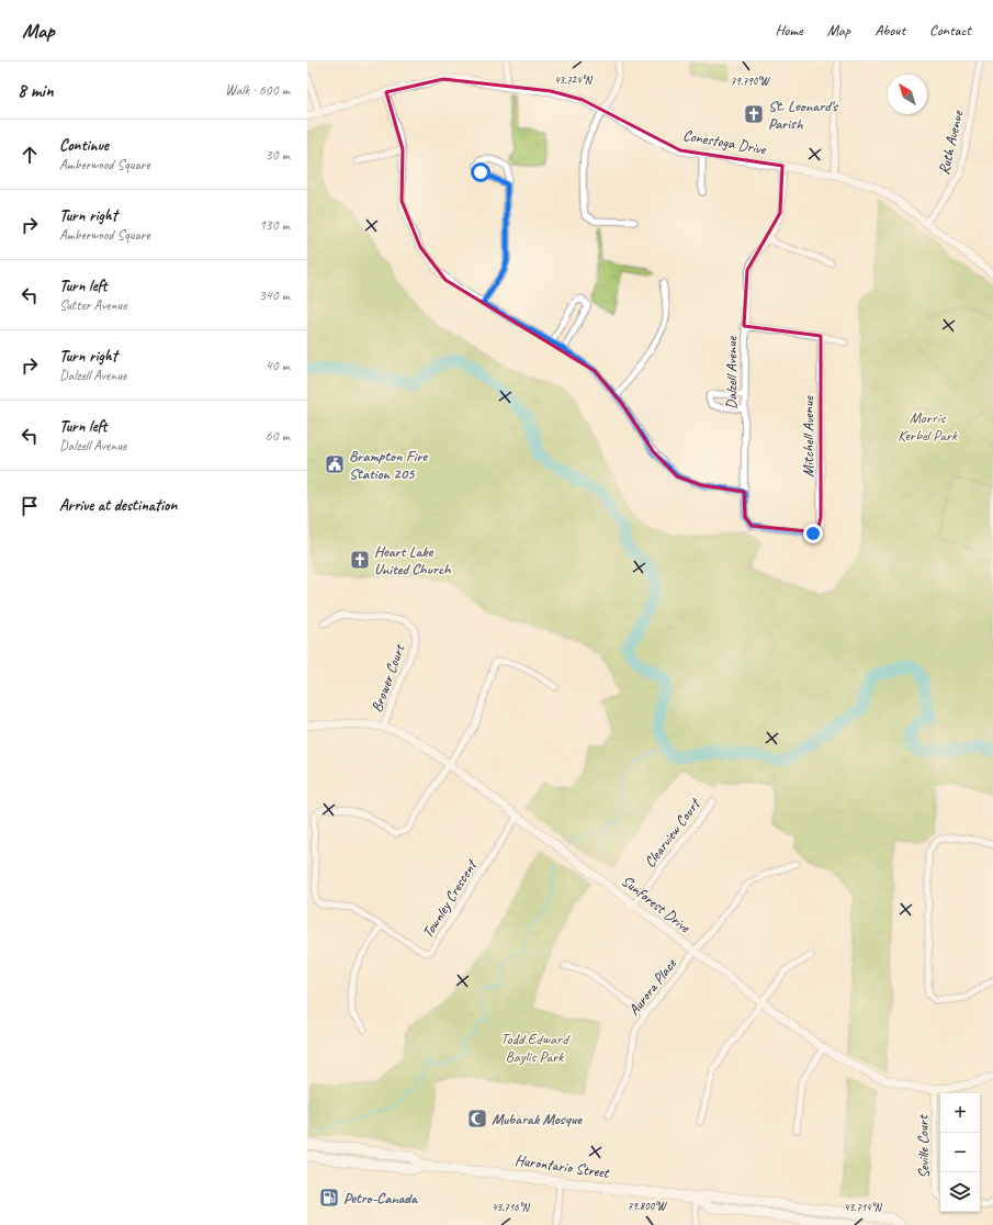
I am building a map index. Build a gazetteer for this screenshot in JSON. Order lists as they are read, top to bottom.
{
  "streets": {
    "main road": ["Hurontario Street"],
    "street": [
      "Conestoga Drive",
      "Ruth Avenue",
      "Dalzell Avenue",
      "Mitchell Avenue",
      "Brower Court",
      "Clearview Court",
      "Townley Crescent",
      "Sunforest Drive",
      "Aurora Place",
      "Seville Court"
    ]
  },
  "crossings": [
    ["Conestoga Drive", "Ruth Avenue"],
    ["Conestoga Drive", "Dalzell Avenue"],
    ["Dalzell Avenue", "Mitchell Avenue"],
    ["Brower Court", "Sunforest Drive"],
    ["Clearview Court", "Sunforest Drive"],
    ["Townley Crescent", "Sunforest Drive"],
    ["Sunforest Drive", "Aurora Place"],
    ["Sunforest Drive", "Seville Court"]
  ],
  "parks": ["Morris Kerbel Park", "Todd Edward Baylis Park"],
  "places": {
    "church": ["St. Leonard's Parish", "Heart Lake United Church"],
    "public building": ["Brampton Fire Station 205"],
    "mosque": ["Mubarak Mosque"],
    "fuel station": ["Petro-Canada"]
  },
  "north": "top left",
  "page": {
    "header": "Map",
    "nav": [
      "Home",
      "Map",
      "About",
      "Contact"
    ],
    "heading": ["8 min", "Walk · 600 m"],
    "list": [
      ["Continue", "Amberwood Square", "30 m"],
      ["Turn right", "Amberwood Square", "130 m"],
      ["Turn left", "Sutter Avenue", "340 m"],
      ["Turn right", "Dalzell Avenue", "40 m"],
      ["Turn left", "Dalzell Avenue", "60 m"],
      "Arrive at destination"
    ],
    "map_buttons": ["+", "−"]
  },
  "coordinates": [
    "43.724°N",
    "79.790°W",
    "79.800°W",
    "43.716°N",
    "43.714°N"
  ]
}
